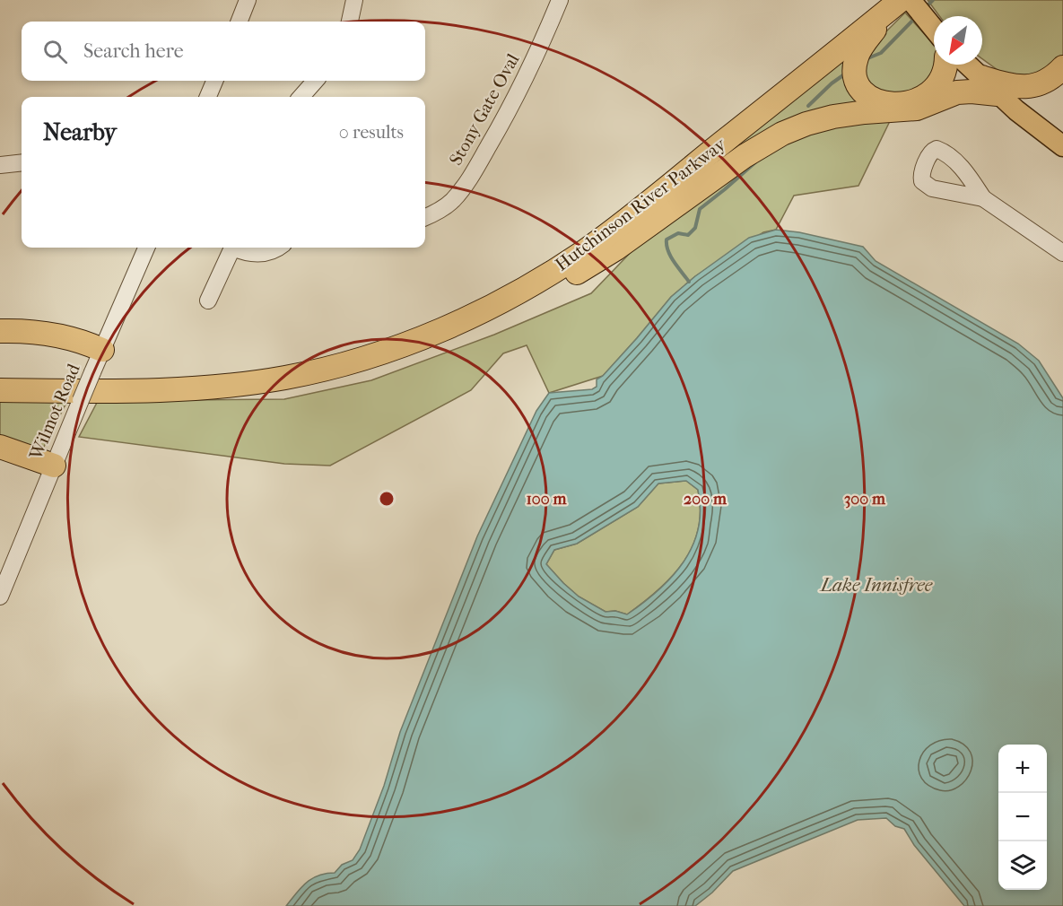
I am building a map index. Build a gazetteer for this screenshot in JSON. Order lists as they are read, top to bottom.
{
  "streets": {
    "highway": ["Hutchinson River Parkway"],
    "street": ["Stony Gate Oval", "Wilmot Road"]
  },
  "water": ["Lake Innisfree"],
  "north": "bottom left",
  "page": {
    "search": "Search here",
    "heading": ["Nearby", "0 results"],
    "map_buttons": ["+", "−"]
  },
  "rings": ["100 m", "200 m", "300 m"]
}
